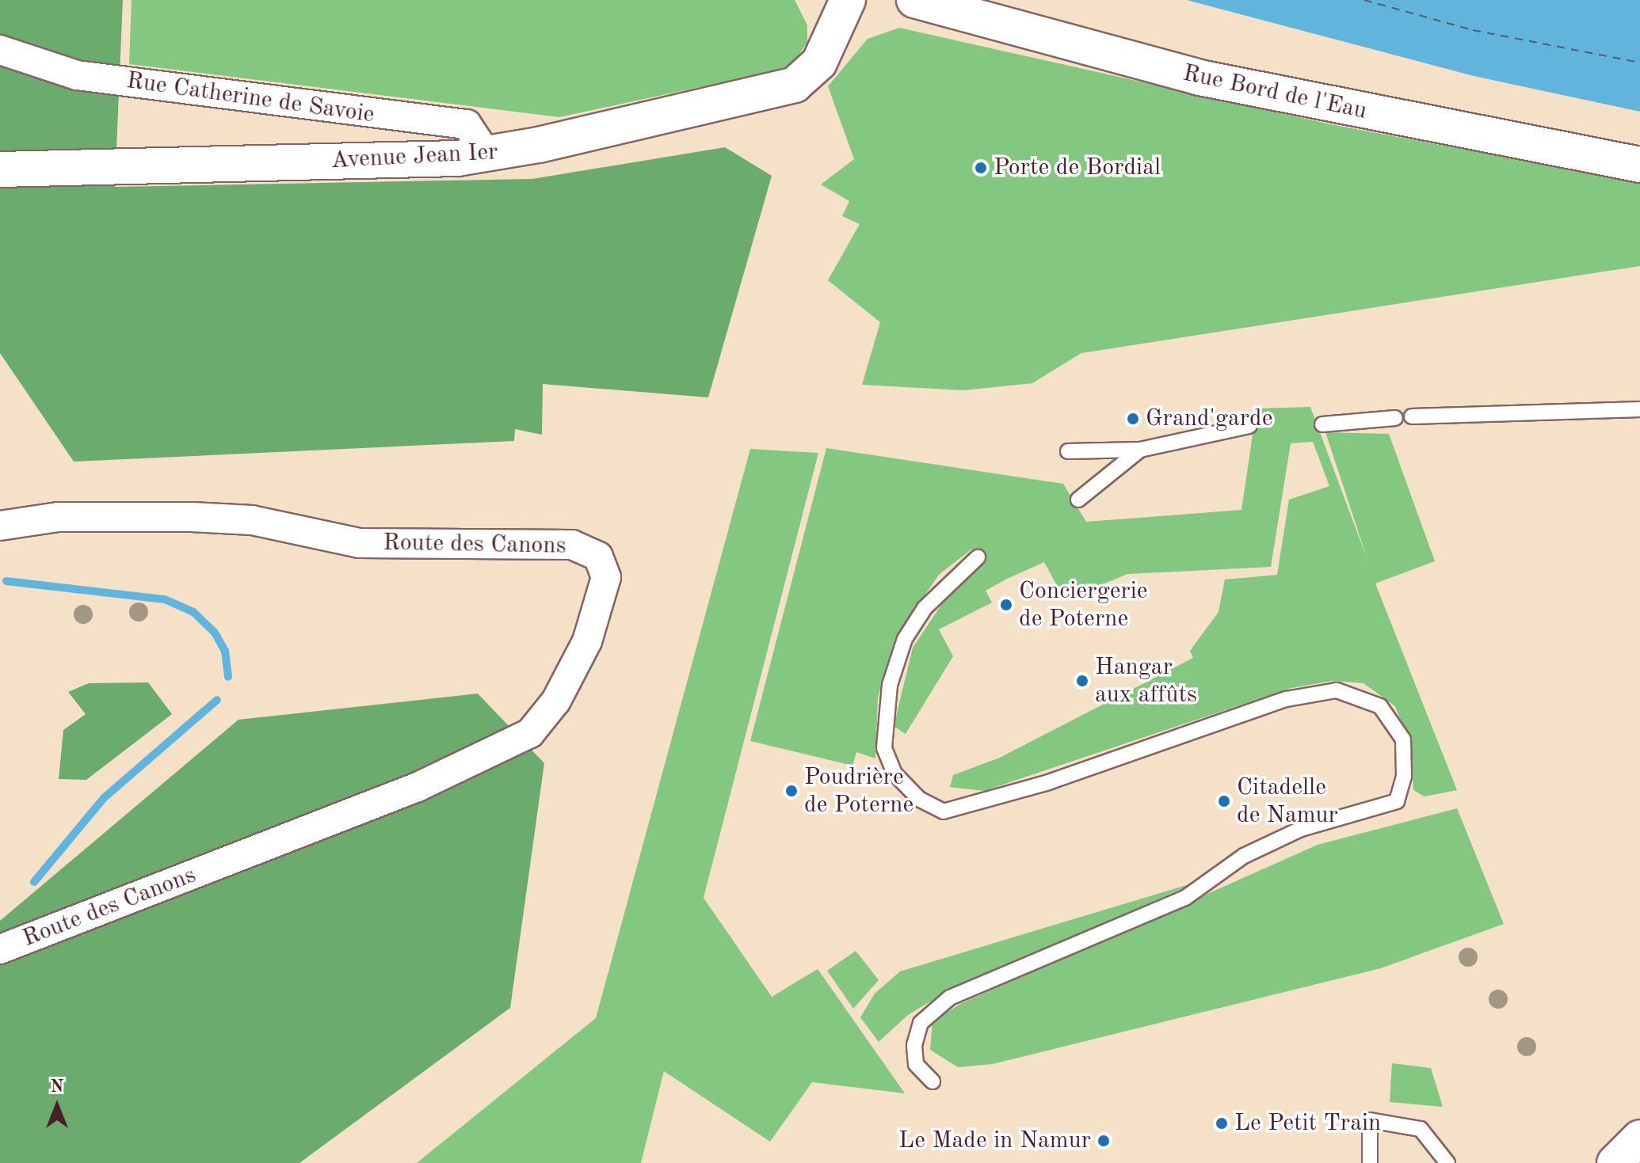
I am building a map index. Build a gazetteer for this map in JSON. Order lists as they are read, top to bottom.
{
  "streets": {
    "main road": ["Rue Bord de l'Eau", "Avenue Jean Ier"],
    "street": ["Rue Catherine de Savoie", "Route des Canons"]
  },
  "crossings": [
    ["Rue Catherine de Savoie", "Avenue Jean Ier"]
  ],
  "places": [
    "Porte de Bordial",
    "Grand'garde",
    "Conciergerie de Poterne",
    "Hangar aux affûts",
    "Poudrière de Poterne",
    "Citadelle de Namur",
    "Le Petit Train",
    "Le Made in Namur"
  ],
  "north": "top"
}
